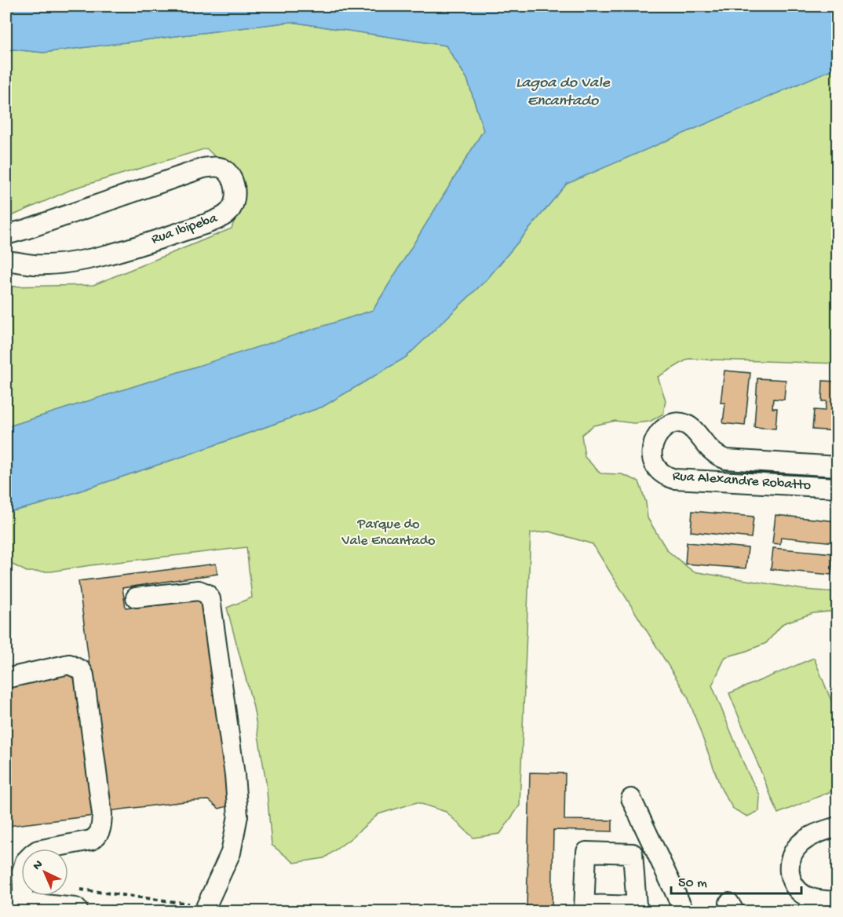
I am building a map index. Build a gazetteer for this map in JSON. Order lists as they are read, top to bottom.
{
  "streets": {
    "street": ["Rua Ibipeba", "Rua Alexandre Robatto"]
  },
  "water": ["Lagoa do Vale Encantado"],
  "parks": ["Parque do Vale Encantado"],
  "scale_bar": "50 m",
  "north": "top left"
}
